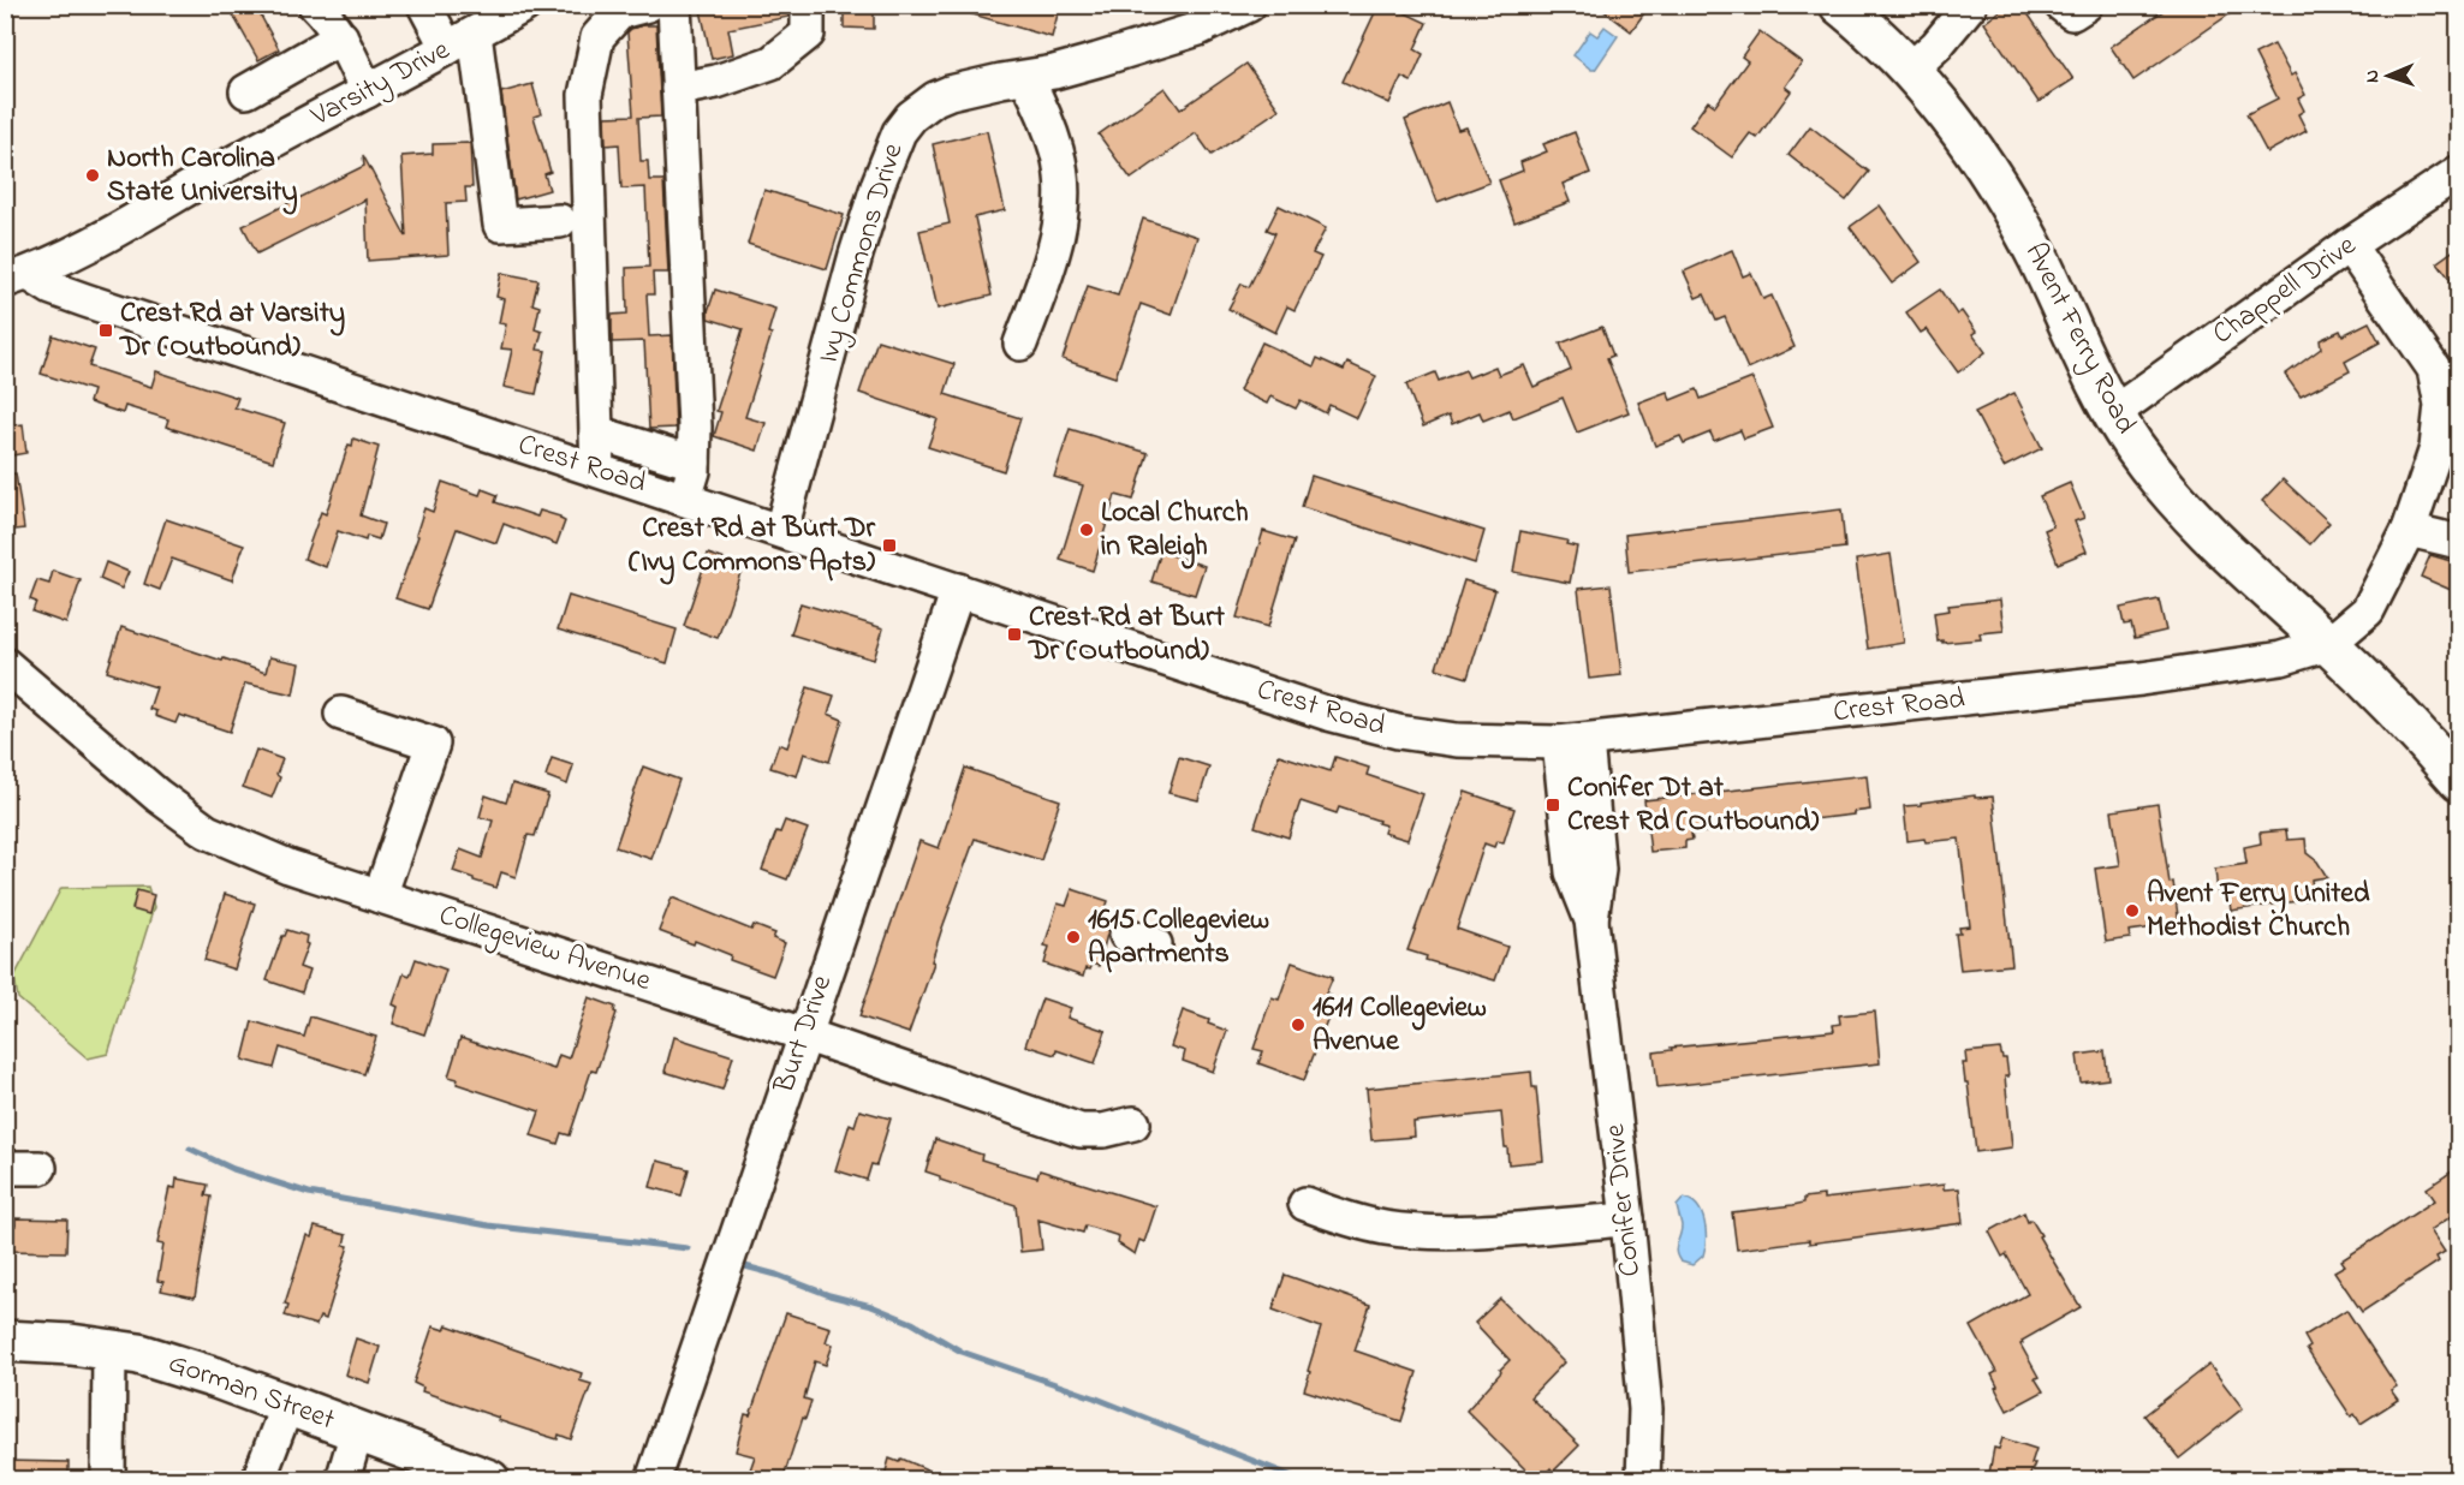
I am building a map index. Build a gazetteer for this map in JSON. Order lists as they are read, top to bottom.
{
  "streets": {
    "main road": ["Avent Ferry Road", "Gorman Street"],
    "street": [
      "Varsity Drive",
      "Ivy Commons Drive",
      "Chappell Drive",
      "Crest Road",
      "Collegeview Avenue",
      "Burt Drive",
      "Conifer Drive"
    ]
  },
  "crossings": [
    ["Varsity Drive", "Crest Road"],
    ["Ivy Commons Drive", "Crest Road"],
    ["Chappell Drive", "Avent Ferry Road"],
    ["Avent Ferry Road", "Crest Road"],
    ["Crest Road", "Burt Drive"],
    ["Crest Road", "Conifer Drive"],
    ["Collegeview Avenue", "Burt Drive"]
  ],
  "places": {
    "other": [
      "North Carolina State University",
      "Local Church in Raleigh",
      "Avent Ferry United Methodist Church",
      "1615 Collegeview Apartments",
      "1611 Collegeview Avenue"
    ],
    "transit": [
      "Crest Rd at Varsity Dr (Outbound)",
      "Crest Rd at Burt Dr (Ivy Commons Apts)",
      "Crest Rd at Burt Dr (Outbound)",
      "Conifer Dt at Crest Rd (Outbound)"
    ]
  },
  "north": "left"
}
